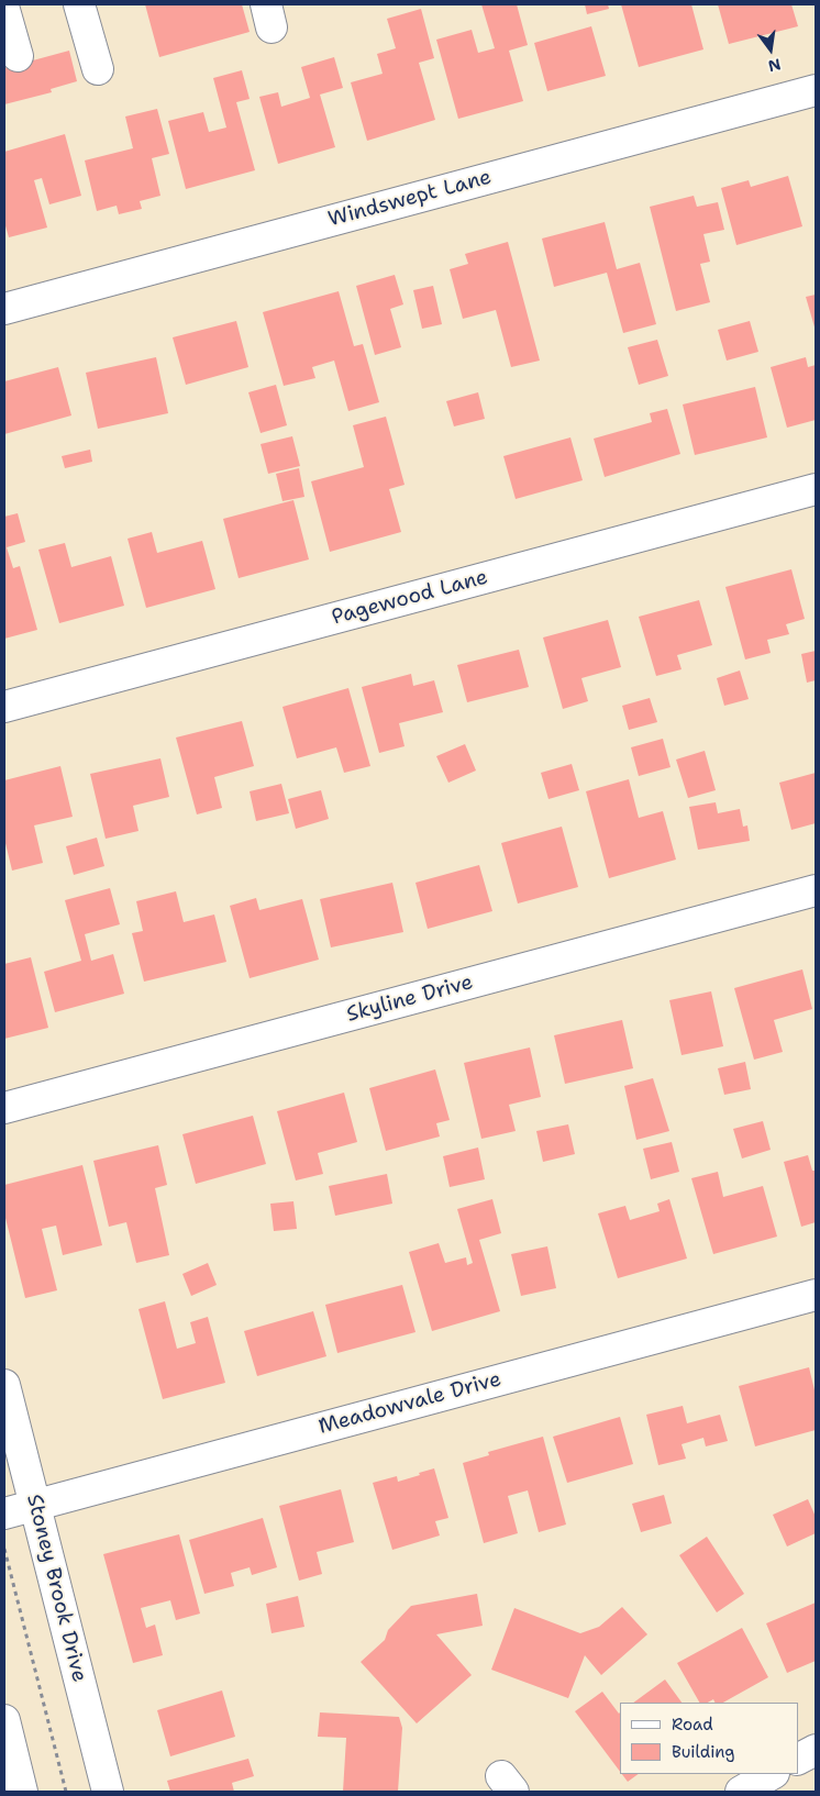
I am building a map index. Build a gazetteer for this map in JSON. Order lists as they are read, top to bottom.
{
  "streets": {
    "street": [
      "Windswept Lane",
      "Pagewood Lane",
      "Skyline Drive",
      "Meadowvale Drive",
      "Stoney Brook Drive"
    ]
  },
  "crossings": [
    ["Meadowvale Drive", "Stoney Brook Drive"]
  ],
  "legend": ["Road", "Building"],
  "north": "bottom"
}
